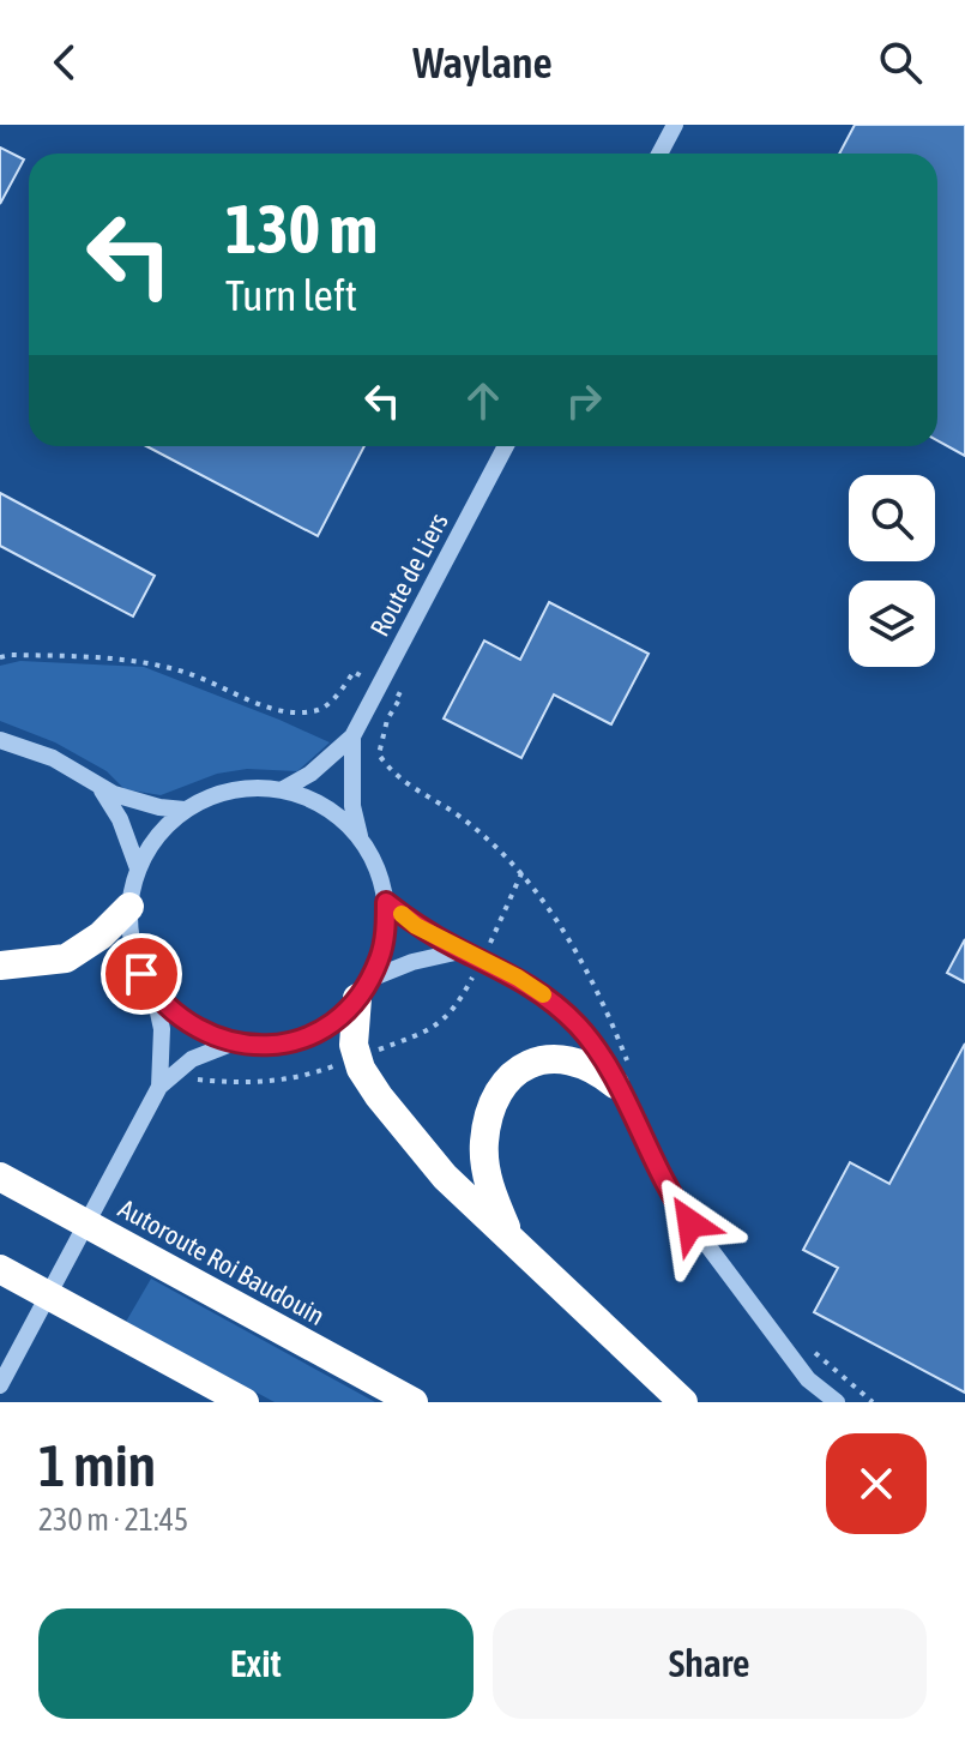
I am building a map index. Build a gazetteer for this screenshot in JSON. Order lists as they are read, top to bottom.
{
  "streets": {
    "highway": ["Autoroute Roi Baudouin"],
    "street": ["Route de Liers"]
  },
  "page": {
    "header": "Waylane",
    "turn": ["130 m", "Turn left"],
    "heading": ["1 min", "230 m · 21:45"],
    "buttons": ["Exit", "Share"]
  }
}
